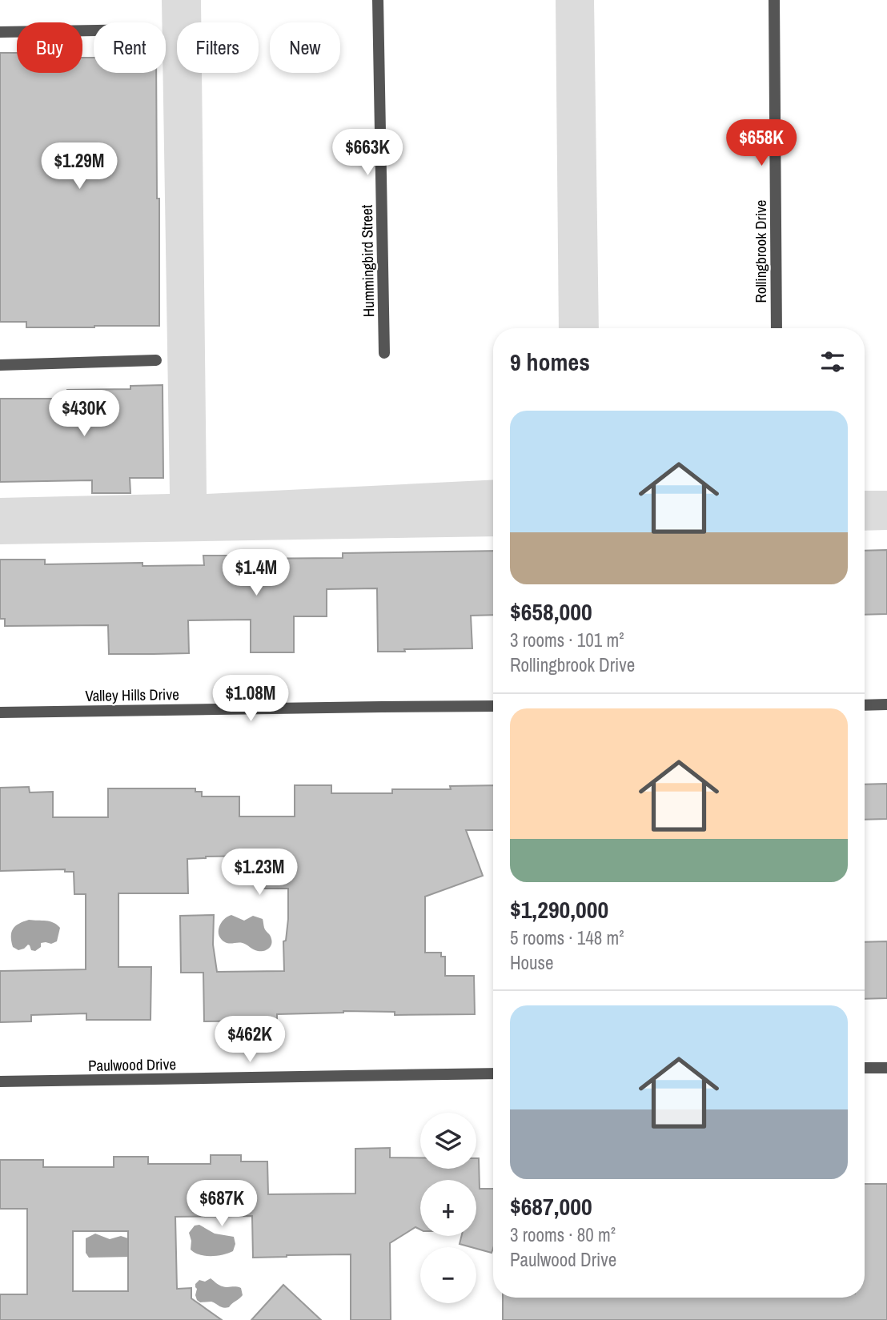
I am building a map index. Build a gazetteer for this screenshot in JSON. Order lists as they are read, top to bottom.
{
  "streets": {
    "street": [
      "Rollingbrook Drive",
      "Hummingbird Street",
      "Valley Hills Drive",
      "Paulwood Drive"
    ]
  },
  "page": {
    "chip": [
      "Buy",
      "Rent",
      "Filters",
      "New"
    ],
    "price": [
      "$658K",
      "$663K",
      "$1.29M",
      "$430K",
      "$1.4M",
      "$1.08M",
      "$1.23M",
      "$462K",
      "$687K"
    ],
    "heading": "9 homes",
    "list": [
      {
        "name": "$658,000",
        "note": "3 rooms · 101 m² · Rollingbrook Drive"
      },
      {
        "name": "$1,290,000",
        "note": "5 rooms · 148 m² · House"
      },
      {
        "name": "$687,000",
        "note": "3 rooms · 80 m² · Paulwood Drive"
      }
    ],
    "map_buttons": ["+", "−"]
  }
}
